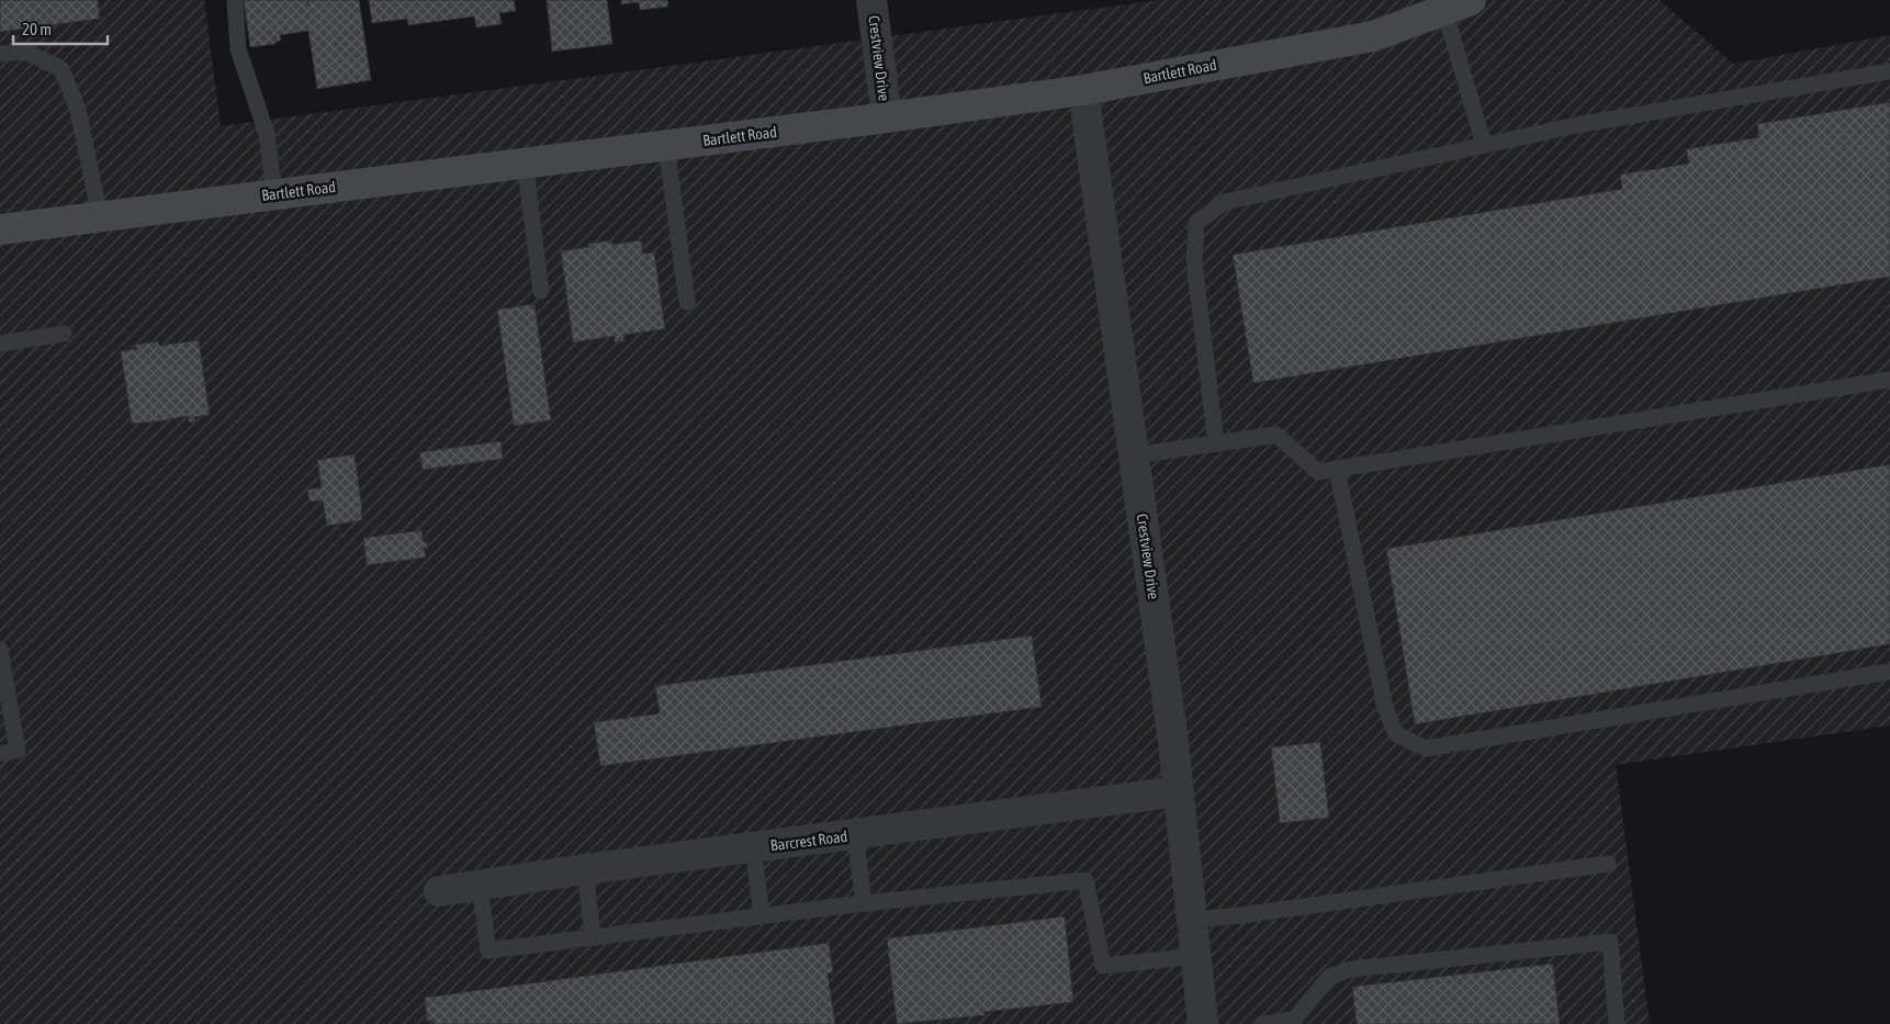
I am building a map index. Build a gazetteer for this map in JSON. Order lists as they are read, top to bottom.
{
  "streets": {
    "main road": ["Bartlett Road"],
    "street": ["Crestview Drive", "Barcrest Road"]
  },
  "crossings": [
    ["Crestview Drive", "Bartlett Road"],
    ["Crestview Drive", "Barcrest Road"]
  ],
  "scale_bar": "20 m"
}
